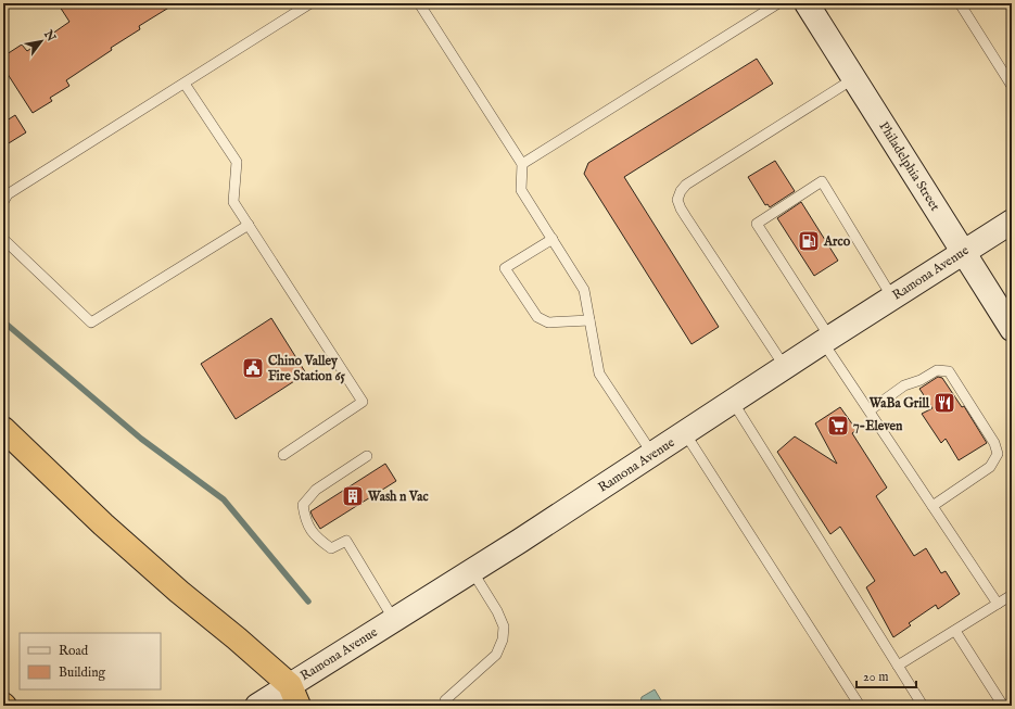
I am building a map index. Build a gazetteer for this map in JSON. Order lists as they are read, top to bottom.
{
  "streets": {
    "main road": ["Philadelphia Street", "Ramona Avenue"]
  },
  "crossings": [
    ["Philadelphia Street", "Ramona Avenue"]
  ],
  "places": {
    "fuel station": ["Arco"],
    "public building": ["Chino Valley Fire Station 65"],
    "restaurant": ["WaBa Grill"],
    "supermarket": ["7-Eleven"],
    "building": ["Wash n Vac"]
  },
  "legend": ["Road", "Building"],
  "scale_bar": "20 m",
  "north": "top right"
}
